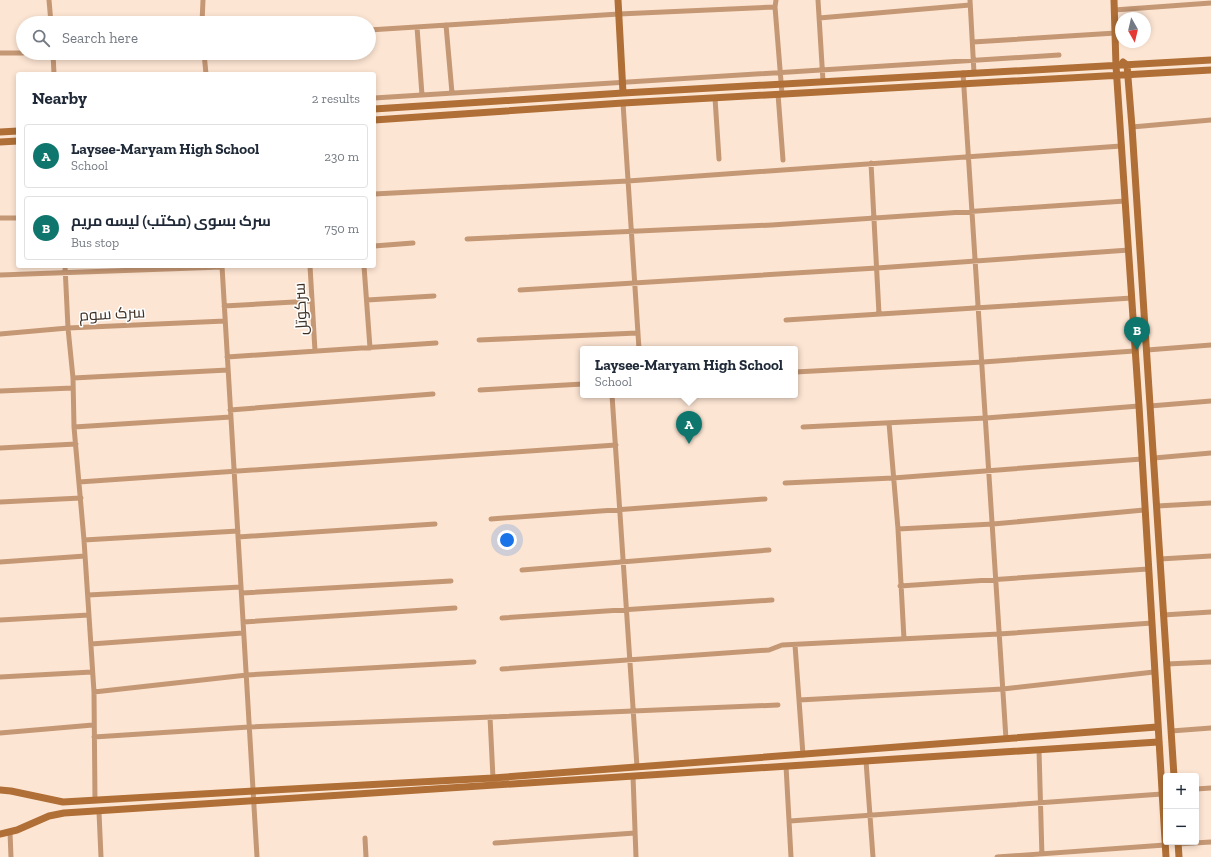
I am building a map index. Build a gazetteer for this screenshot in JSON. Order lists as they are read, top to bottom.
{
  "streets": {
    "street": ["سرکوتل", "سرک سوم"]
  },
  "north": "bottom",
  "page": {
    "search": "Search here",
    "heading": ["Nearby", "2 results"],
    "list": [
      {
        "mark": "A",
        "name": "Laysee-Maryam High School",
        "note": "School",
        "value": "230 m"
      },
      {
        "mark": "B",
        "name": "سرک بسوی (مکتب) لیسه مریم",
        "note": "Bus stop",
        "value": "750 m"
      }
    ],
    "pins": ["B", "A"],
    "popup": ["Laysee-Maryam High School", "School"],
    "map_buttons": ["+", "−"]
  }
}
